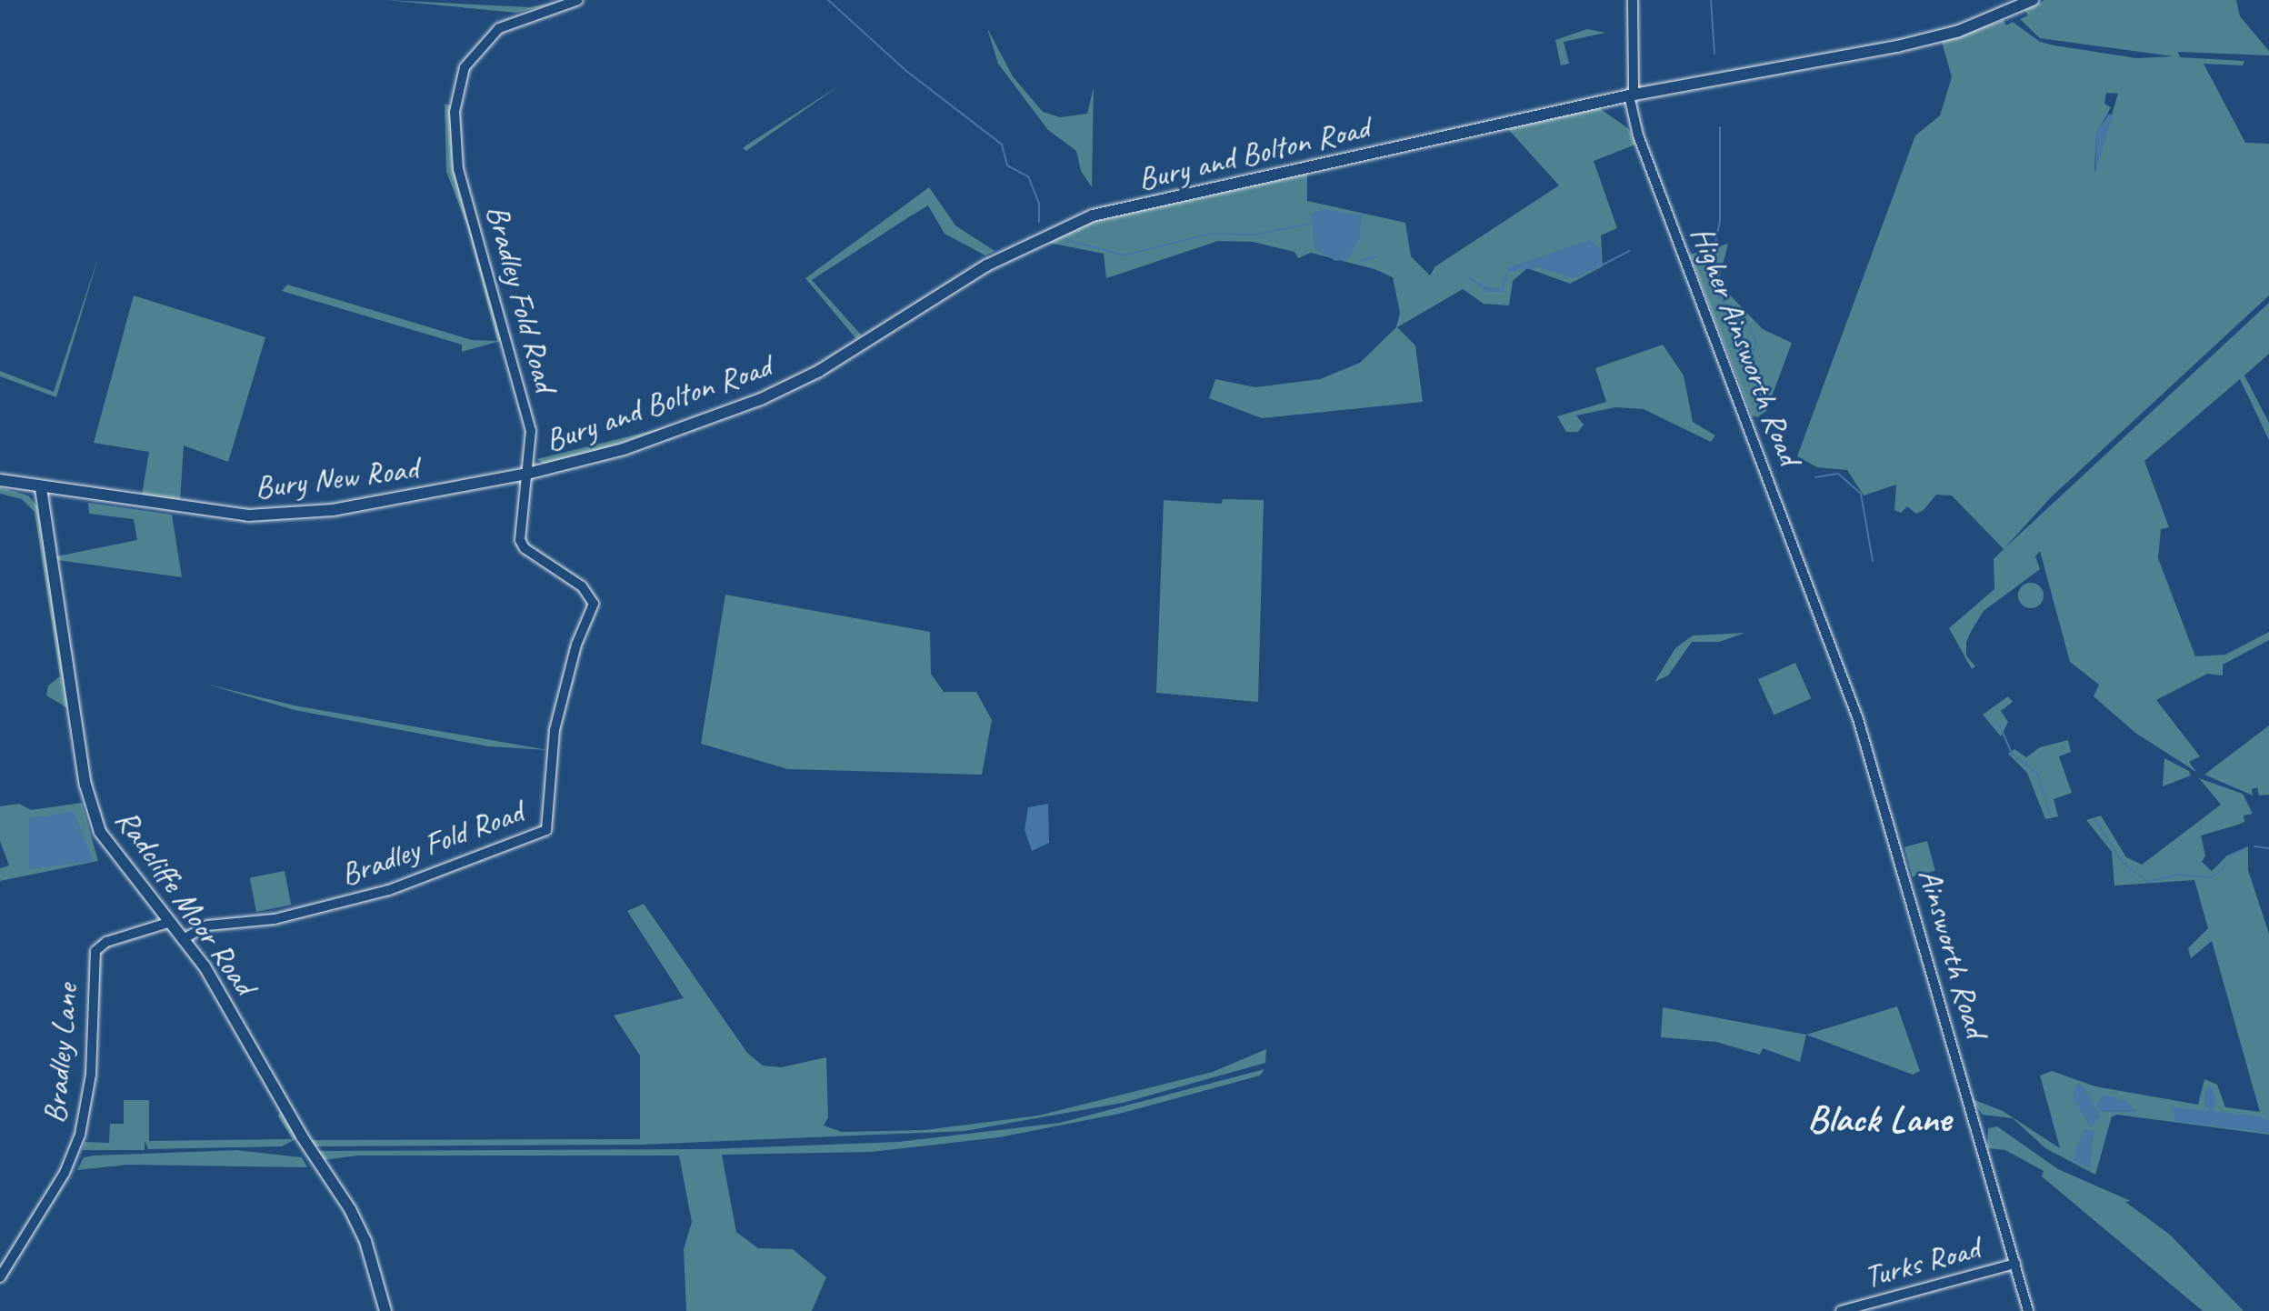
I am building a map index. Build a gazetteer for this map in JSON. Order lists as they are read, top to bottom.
{
  "streets": {
    "main road": [
      "Bury and Bolton Road",
      "Higher Ainsworth Road",
      "Bury New Road",
      "Radcliffe Moor Road",
      "Ainsworth Road"
    ],
    "street": ["Bradley Fold Road", "Bradley Lane", "Turks Road"]
  },
  "crossings": [
    ["Bury and Bolton Road", "Bradley Fold Road"],
    ["Bury and Bolton Road", "Higher Ainsworth Road"],
    ["Bury and Bolton Road", "Bury New Road"],
    ["Bradley Fold Road", "Bury New Road"],
    ["Bradley Fold Road", "Radcliffe Moor Road"],
    ["Higher Ainsworth Road", "Ainsworth Road"],
    ["Bury New Road", "Radcliffe Moor Road"],
    ["Radcliffe Moor Road", "Bradley Lane"],
    ["Ainsworth Road", "Turks Road"]
  ],
  "districts": ["Black Lane"]
}
